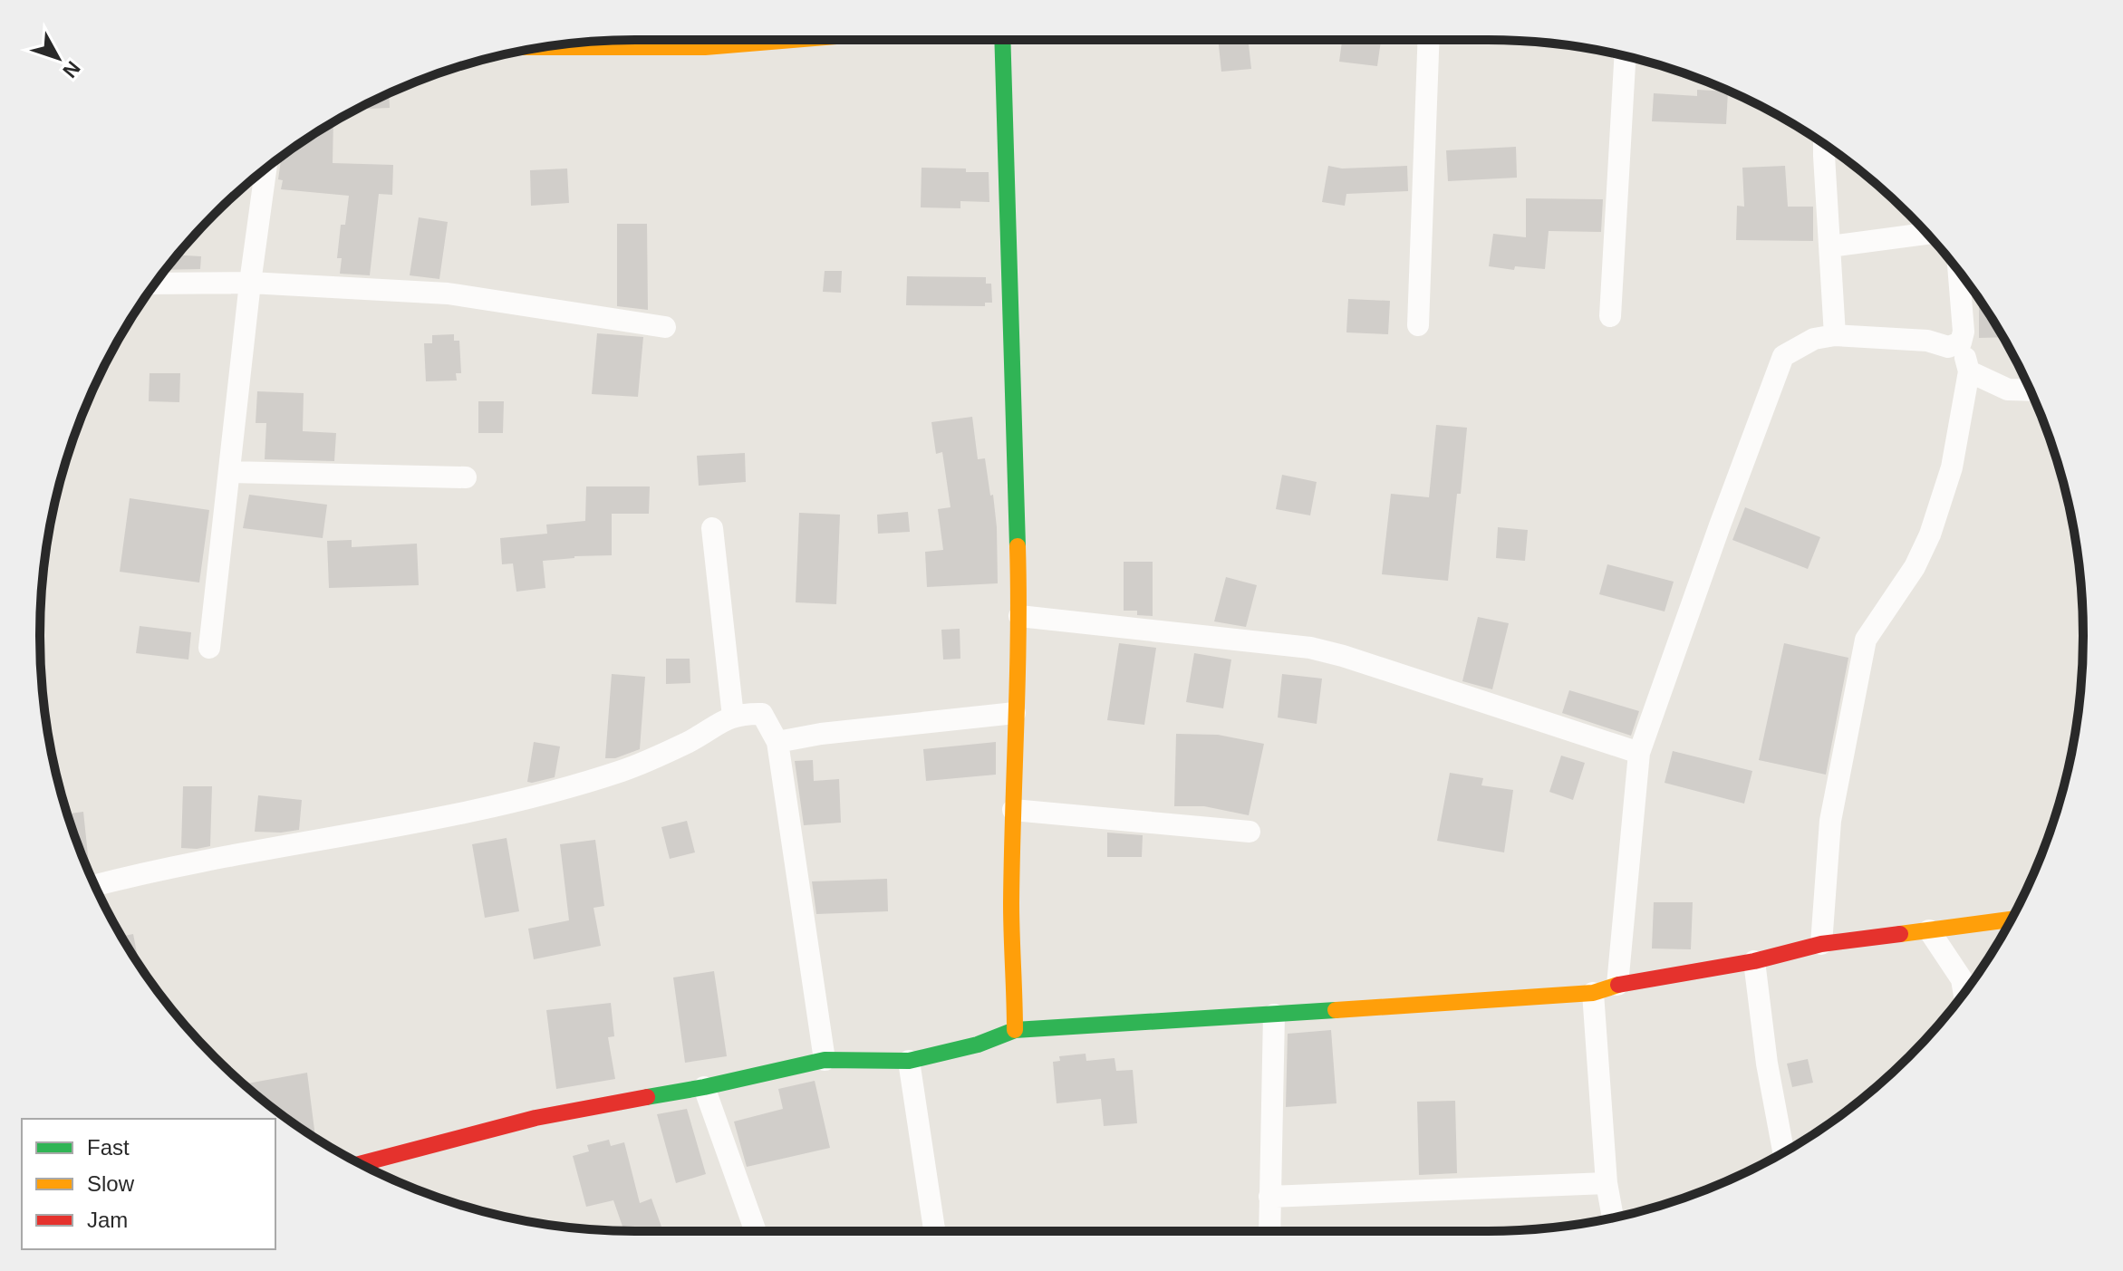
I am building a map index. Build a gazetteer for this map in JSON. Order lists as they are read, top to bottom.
{
  "legend": ["Fast", "Slow", "Jam"],
  "north": "bottom right"
}
